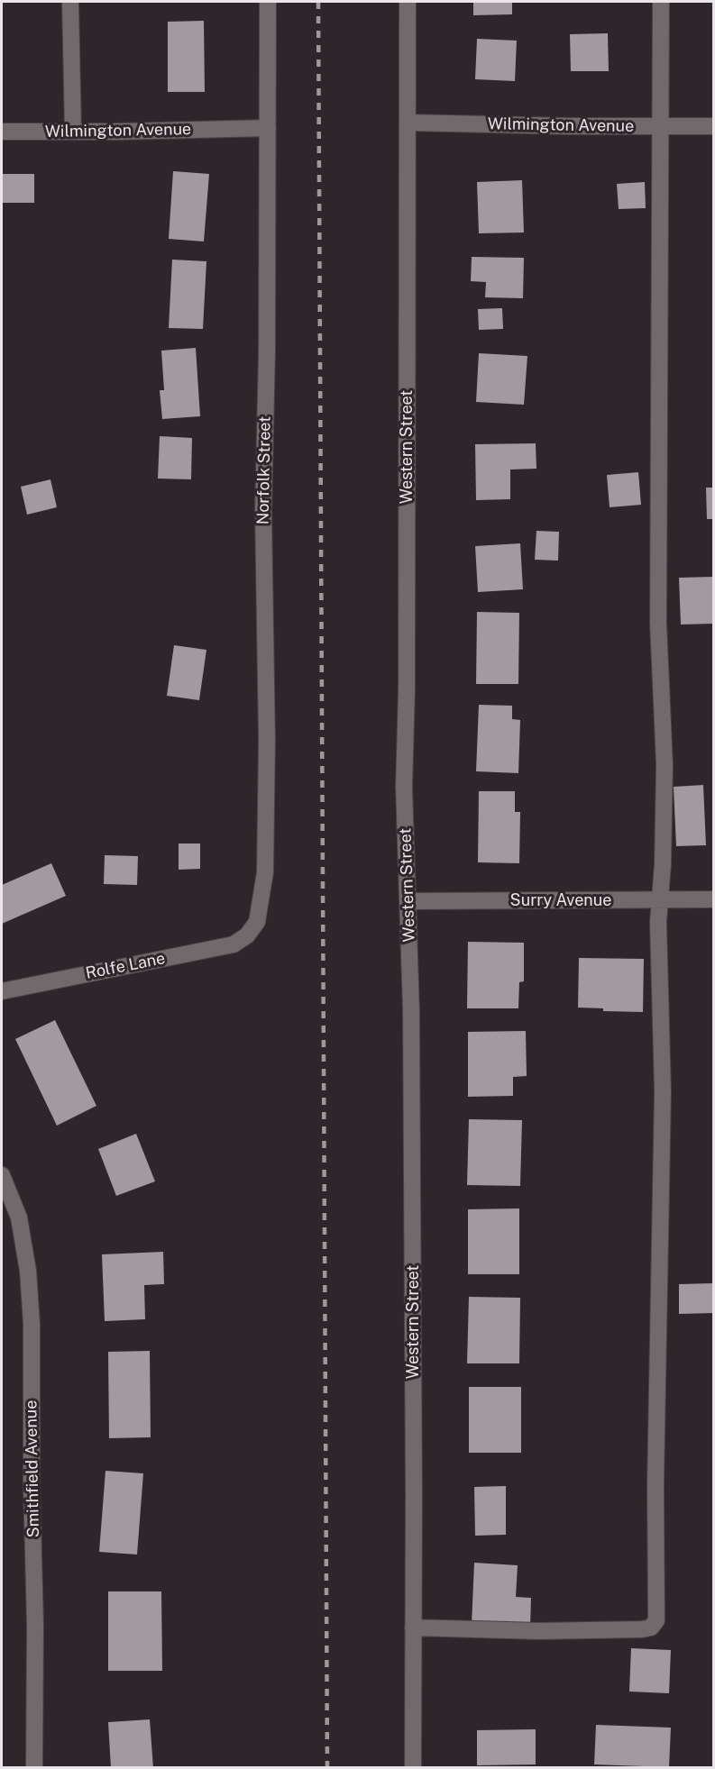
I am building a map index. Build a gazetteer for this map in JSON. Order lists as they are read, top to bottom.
{
  "streets": {
    "street": [
      "Wilmington Avenue",
      "Western Street",
      "Norfolk Street",
      "Surry Avenue",
      "Rolfe Lane",
      "Smithfield Avenue"
    ]
  },
  "crossings": [
    ["Wilmington Avenue", "Western Street"],
    ["Wilmington Avenue", "Norfolk Street"],
    ["Western Street", "Surry Avenue"],
    ["Norfolk Street", "Rolfe Lane"]
  ]
}
